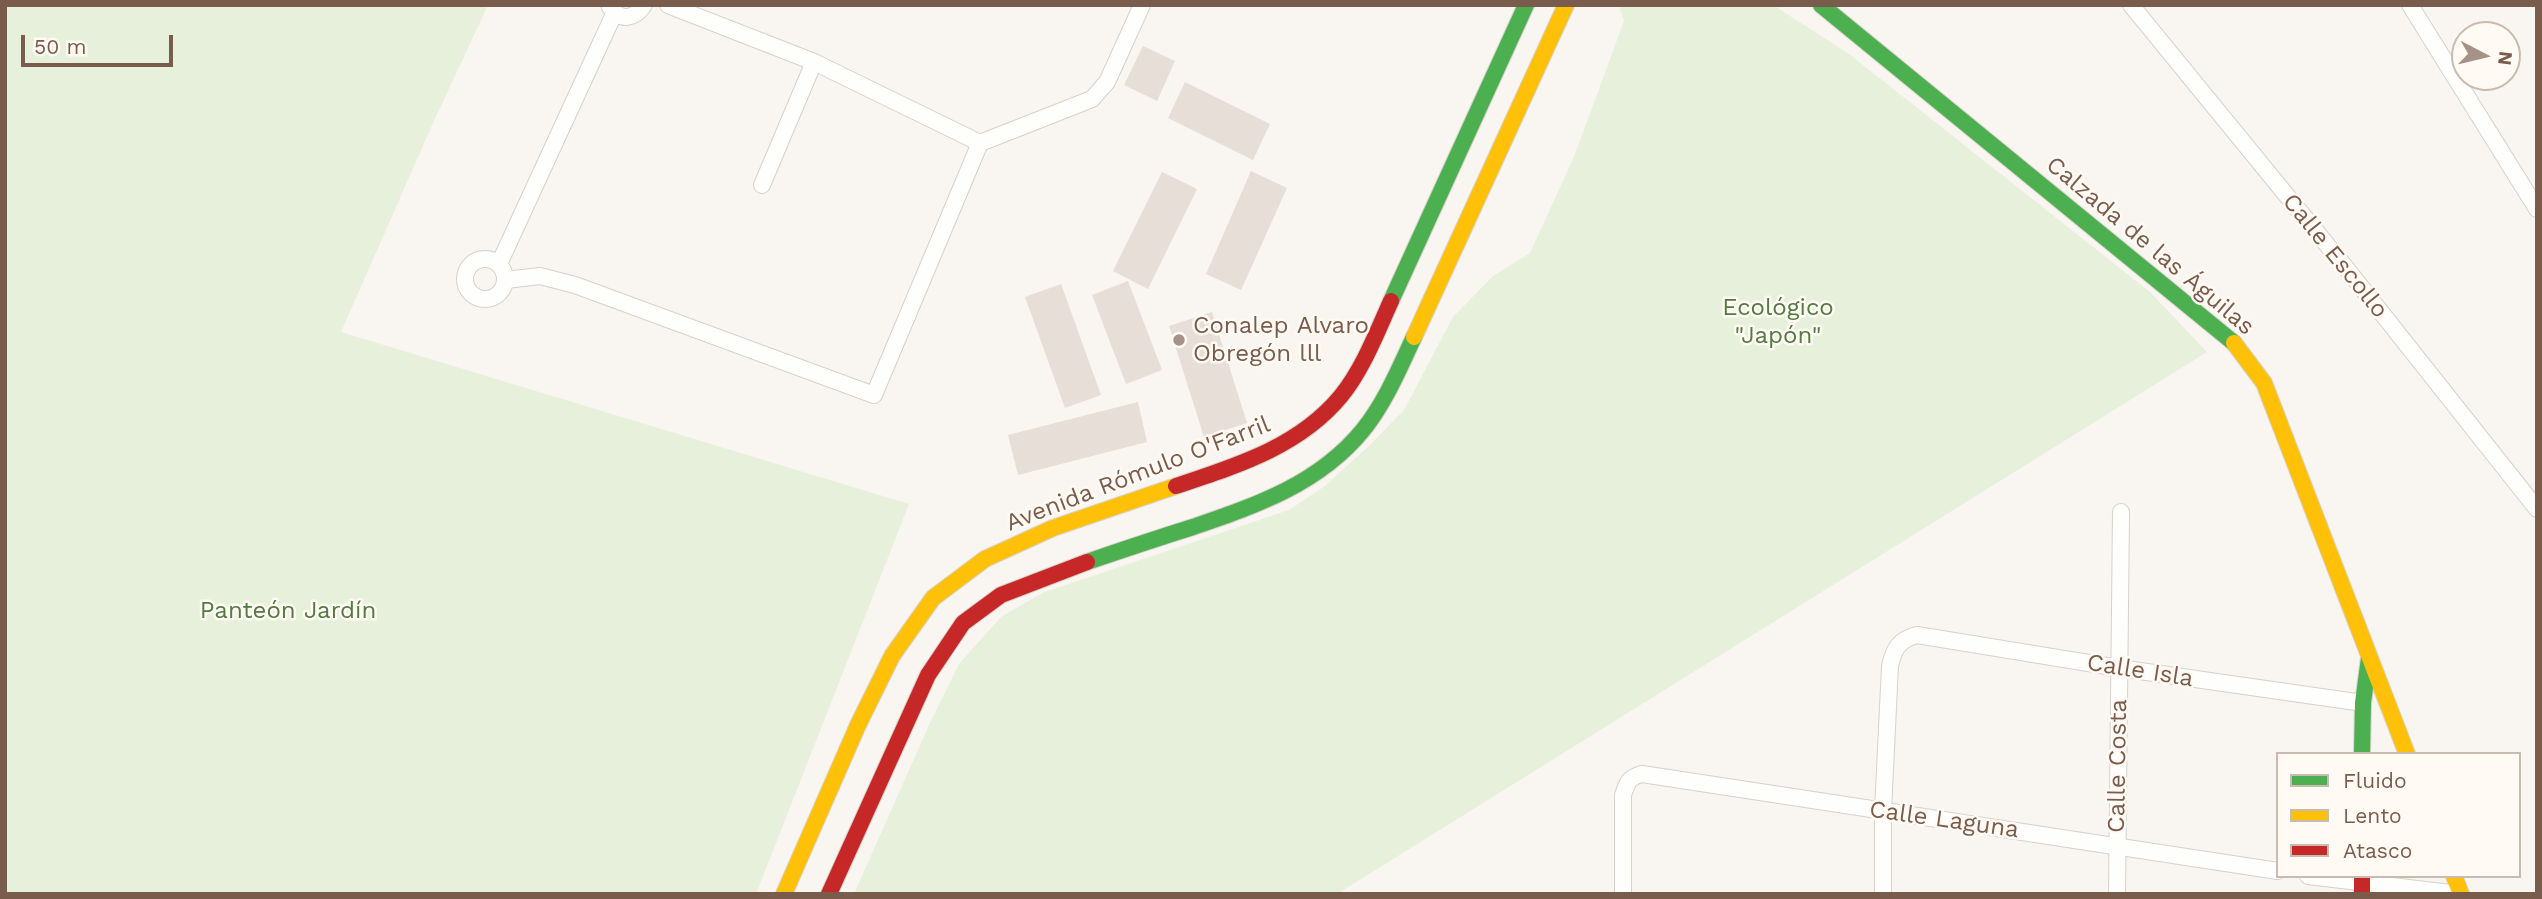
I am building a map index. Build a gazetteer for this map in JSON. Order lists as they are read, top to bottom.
{
  "streets": {
    "main road": ["Calzada de las Águilas", "Avenida Rómulo O'Farril"],
    "street": [
      "Calle Escollo",
      "Calle Isla",
      "Calle Costa",
      "Calle Laguna"
    ]
  },
  "crossings": [
    ["Calle Isla", "Calle Costa"],
    ["Calle Isla", "Calle Laguna"],
    ["Calle Costa", "Calle Laguna"]
  ],
  "parks": ["Ecológico \"Japón\"", "Panteón Jardín"],
  "places": ["Conalep Alvaro Obregón lll"],
  "legend": ["Fluido", "Lento", "Atasco"],
  "scale_bar": "50 m",
  "north": "right"
}
